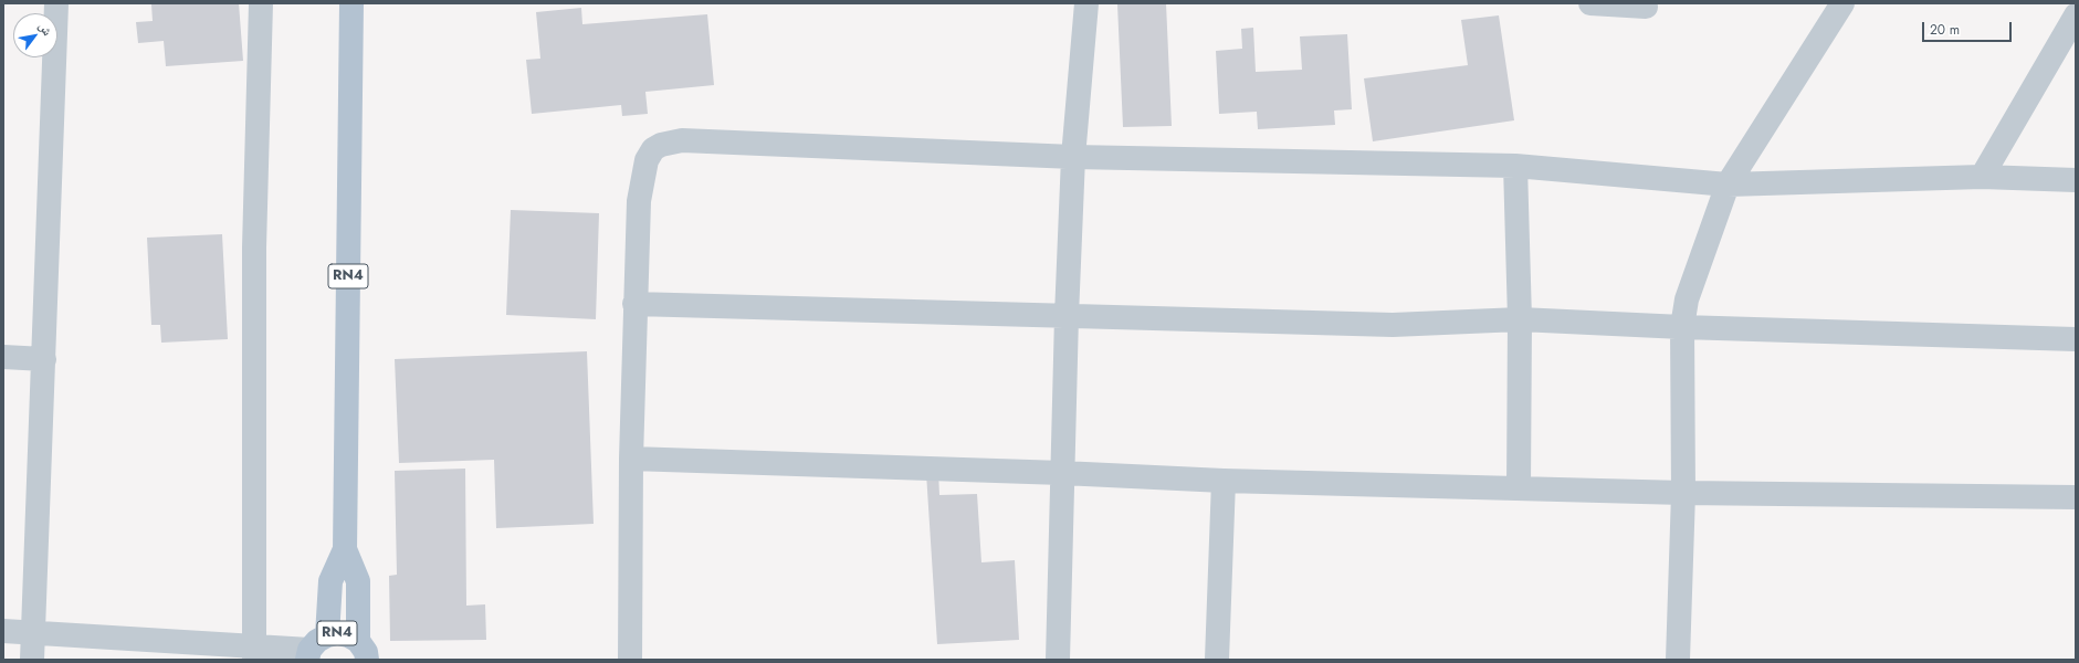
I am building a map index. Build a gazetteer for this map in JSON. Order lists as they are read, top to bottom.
{
  "streets": {
    "main road": ["RN4"]
  },
  "scale_bar": "20 m",
  "north": "top right"
}
